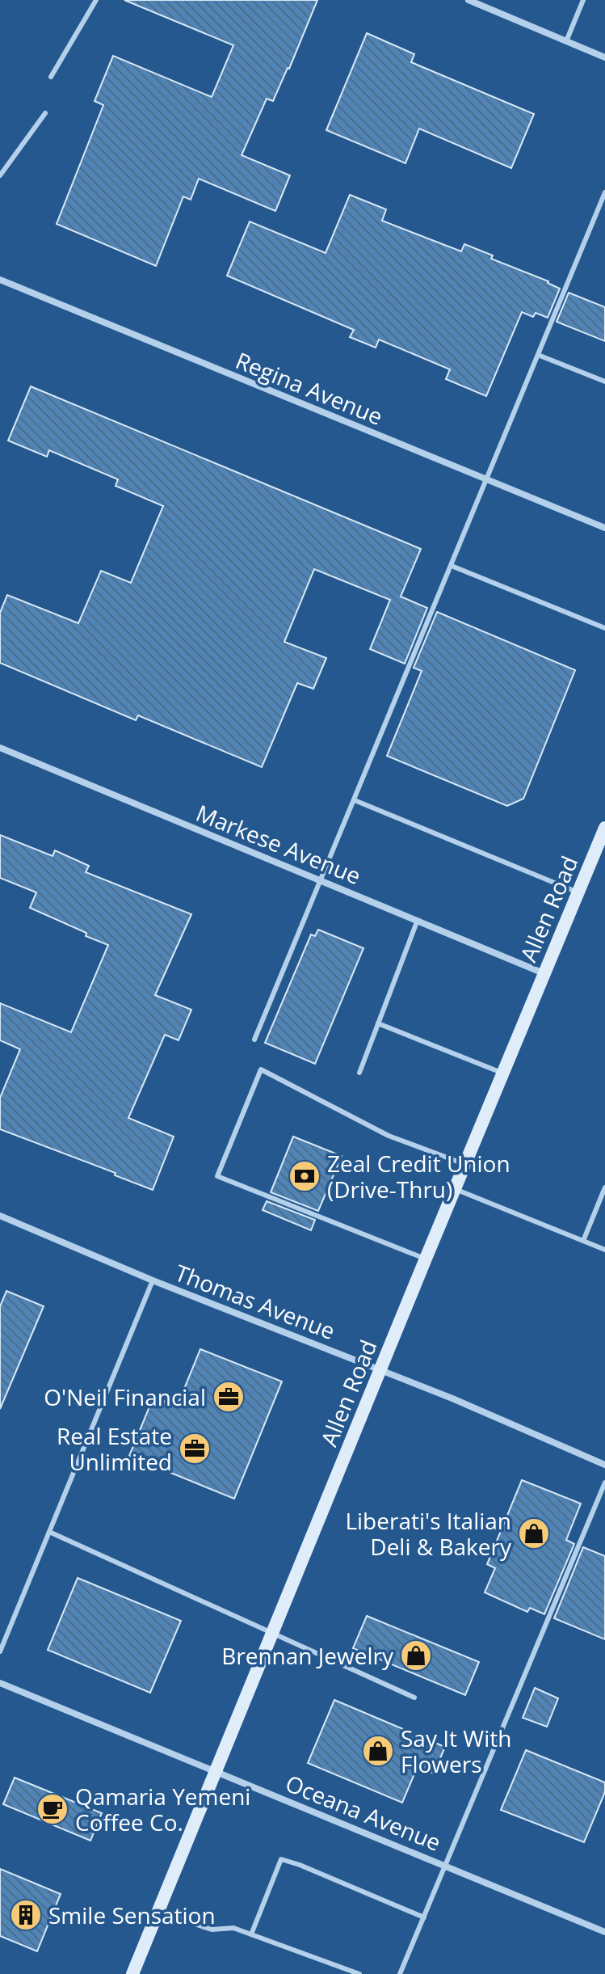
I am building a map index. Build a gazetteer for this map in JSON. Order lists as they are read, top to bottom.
{
  "streets": {
    "main road": ["Allen Road"],
    "street": [
      "Regina Avenue",
      "Markese Avenue",
      "Thomas Avenue",
      "Oceana Avenue"
    ]
  },
  "crossings": [
    ["Markese Avenue", "Allen Road"],
    ["Allen Road", "Thomas Avenue"],
    ["Allen Road", "Oceana Avenue"]
  ],
  "places": {
    "bank": ["Zeal Credit Union (Drive-Thru)"],
    "office": ["O'Neil Financial", "Real Estate Unlimited"],
    "shop": ["Liberati's Italian Deli & Bakery", "Brennan Jewelry", "Say It With Flowers"],
    "cafe": ["Qamaria Yemeni Coffee Co."],
    "building": ["Smile Sensation"]
  }
}
